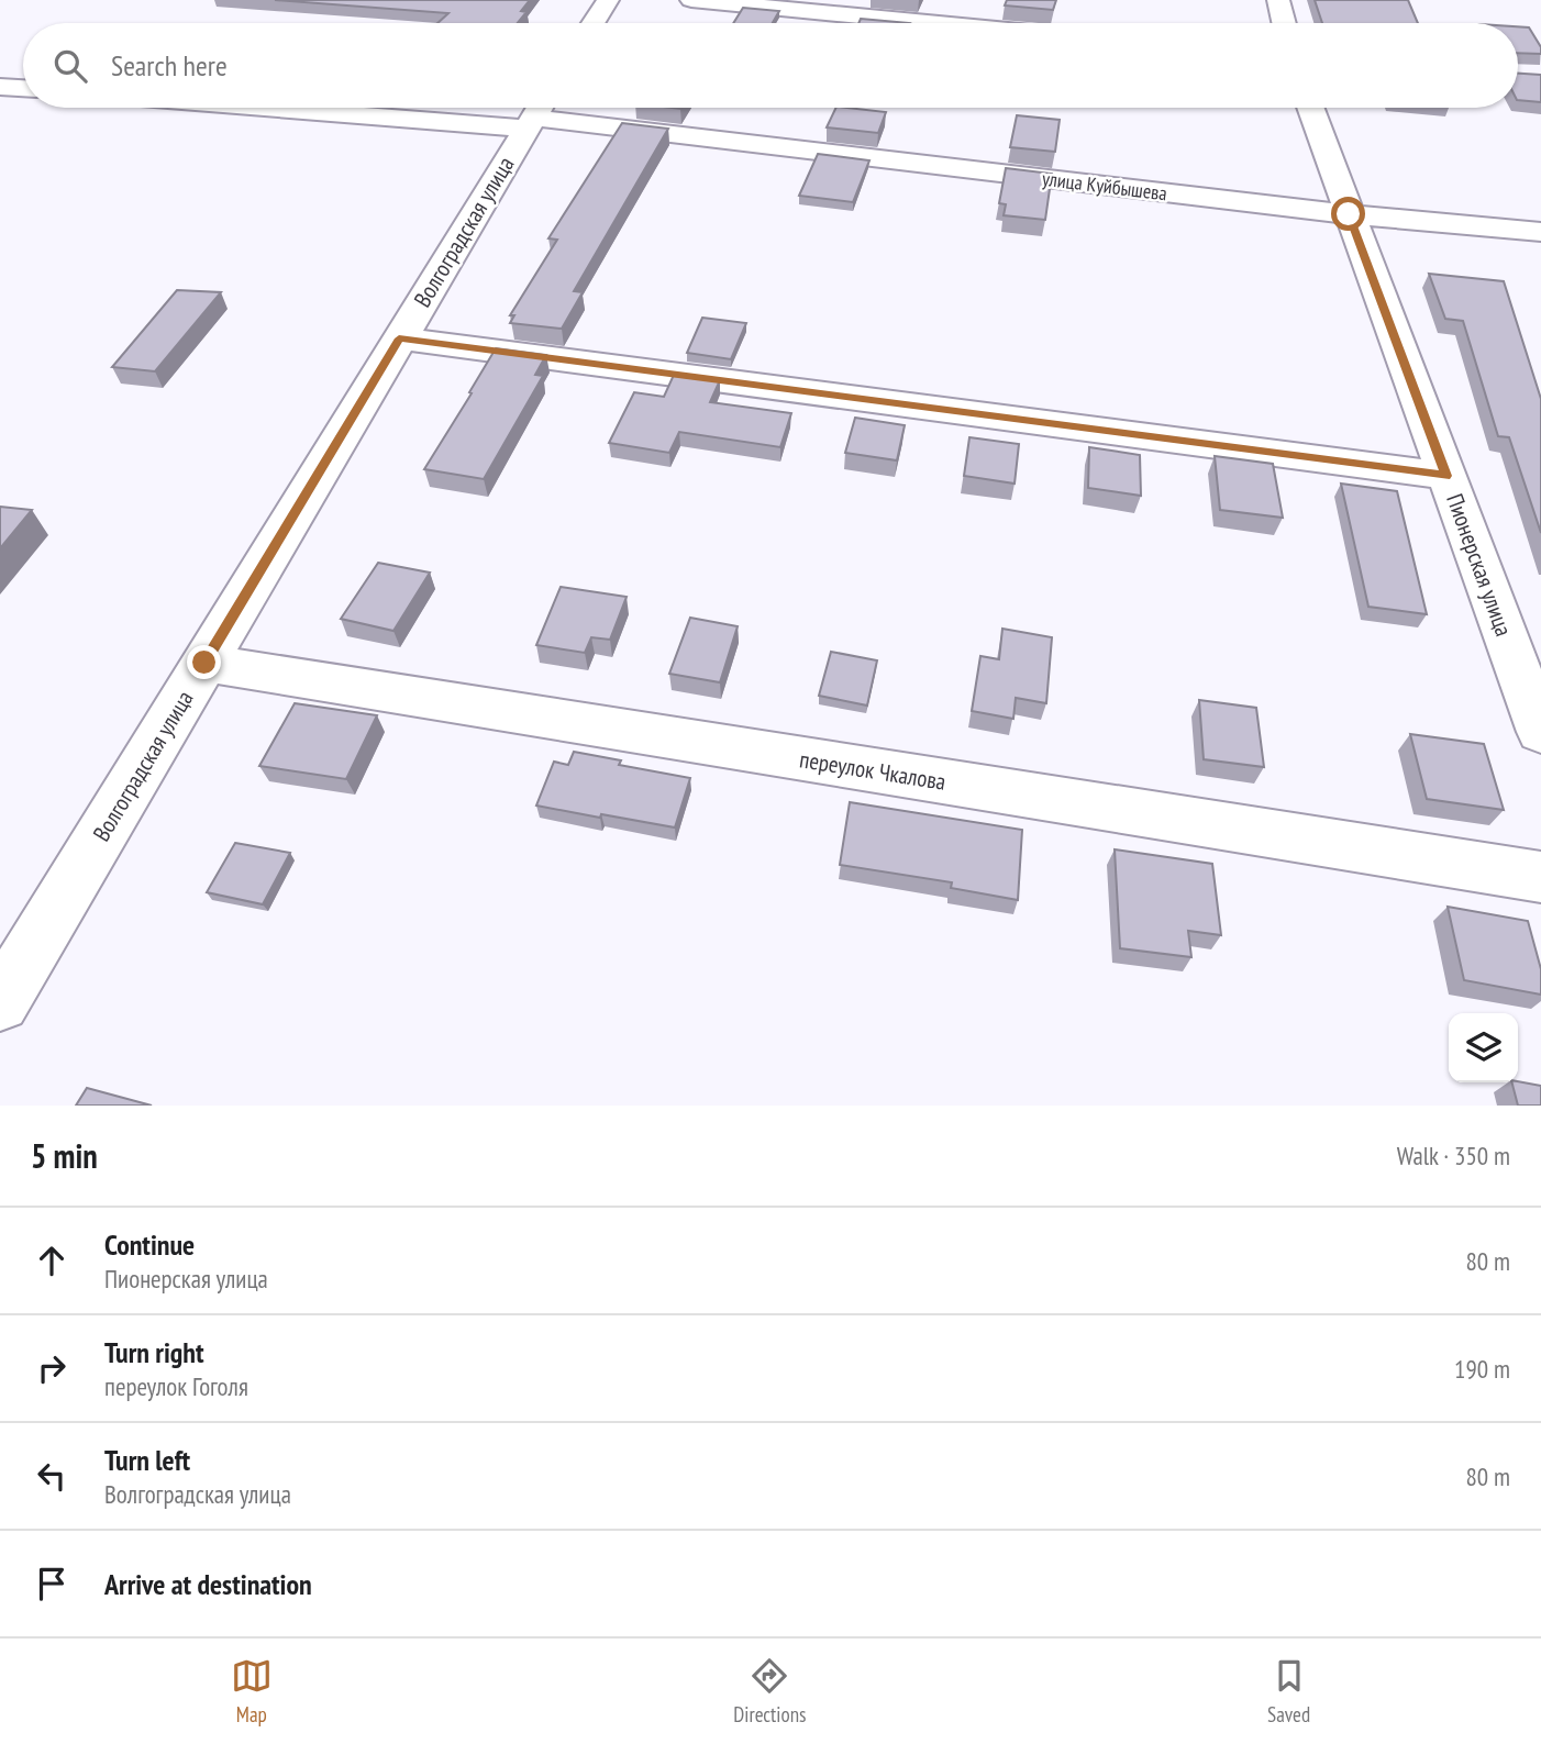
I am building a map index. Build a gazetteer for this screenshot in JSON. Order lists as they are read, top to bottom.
{
  "streets": {
    "street": [
      "улица Куйбышева",
      "Волгоградская улица",
      "Пионерская улица",
      "переулок Чкалова"
    ]
  },
  "crossings": [
    ["улица Куйбышева", "Волгоградская улица"],
    ["улица Куйбышева", "Пионерская улица"],
    ["Волгоградская улица", "переулок Чкалова"]
  ],
  "page": {
    "search": "Search here",
    "heading": ["5 min", "Walk · 350 m"],
    "list": [
      ["Continue", "Пионерская улица", "80 m"],
      ["Turn right", "переулок Гоголя", "190 m"],
      ["Turn left", "Волгоградская улица", "80 m"],
      "Arrive at destination"
    ],
    "nav": ["Map", "Directions", "Saved"]
  }
}
